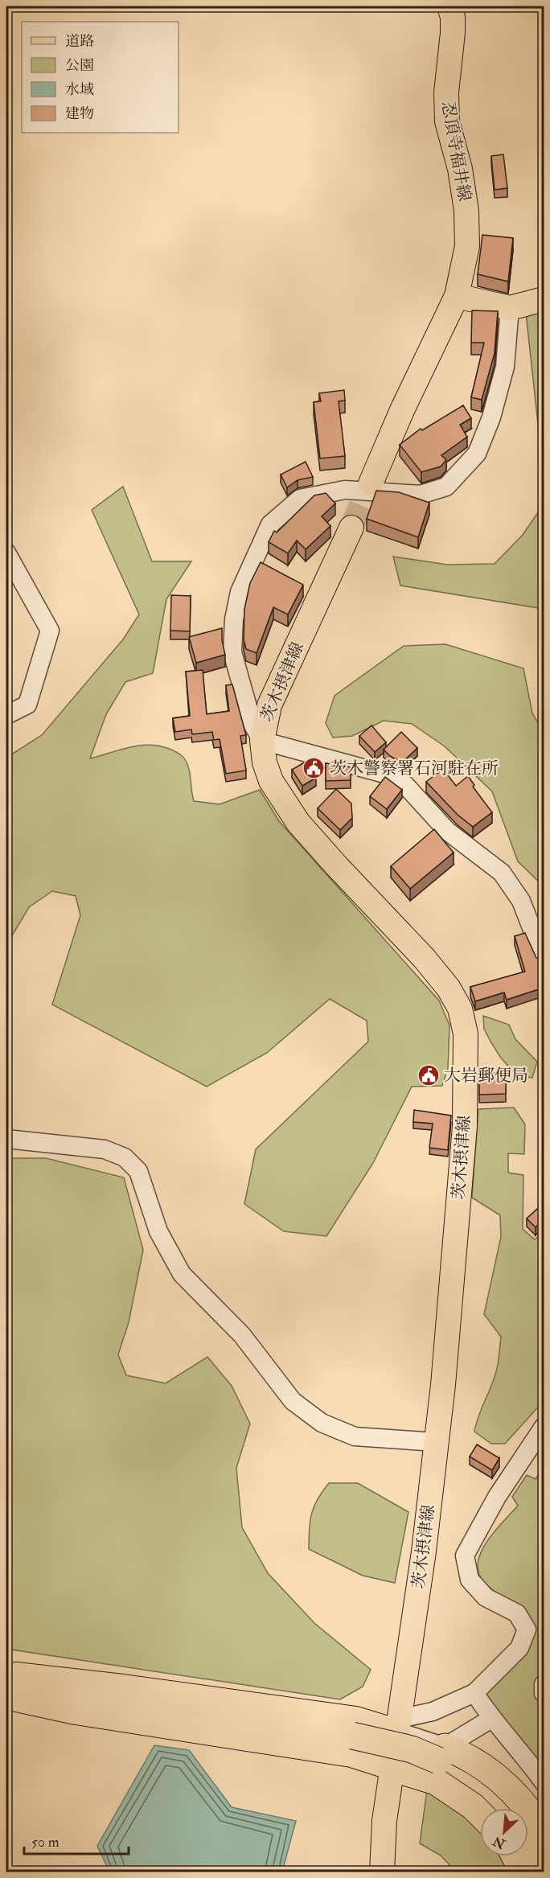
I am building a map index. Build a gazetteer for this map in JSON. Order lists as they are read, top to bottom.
{
  "streets": {
    "main road": ["忍頂寺福井線", "茨木摂津線"]
  },
  "places": {
    "public building": ["茨木警察署石河駐在所", "大岩郵便局"]
  },
  "legend": [
    "道路",
    "公園",
    "水域",
    "建物"
  ],
  "scale_bar": "50 m",
  "north": "bottom left"
}
